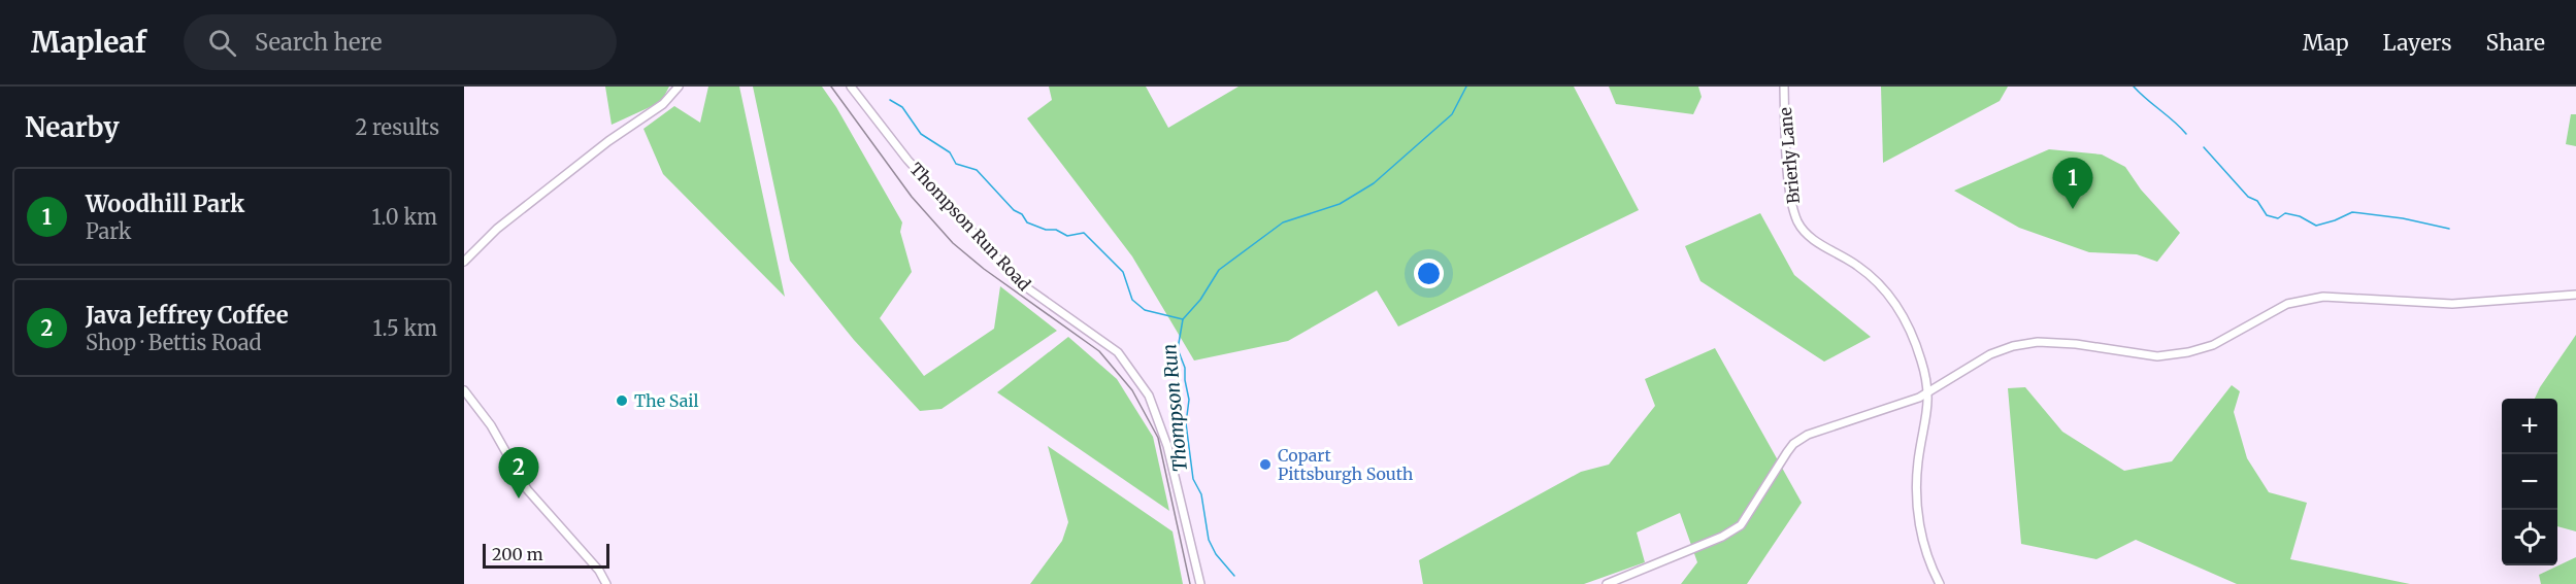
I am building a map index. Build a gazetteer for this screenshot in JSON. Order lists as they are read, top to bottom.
{
  "streets": {
    "street": ["Brierly Lane", "Thompson Run Road"]
  },
  "water": ["Thompson Run"],
  "places": ["The Sail", "Copart Pittsburgh South"],
  "scale_bar": "200 m",
  "page": {
    "header": "Mapleaf",
    "search": "Search here",
    "nav": ["Map", "Layers", "Share"],
    "heading": ["Nearby", "2 results"],
    "pins": ["1", "2"],
    "list": [
      {
        "mark": "1",
        "name": "Woodhill Park",
        "note": "Park",
        "value": "1.0 km"
      },
      {
        "mark": "2",
        "name": "Java Jeffrey Coffee",
        "note": "Shop · Bettis Road",
        "value": "1.5 km"
      }
    ],
    "map_buttons": ["+", "−"],
    "scale": "200 m"
  }
}
